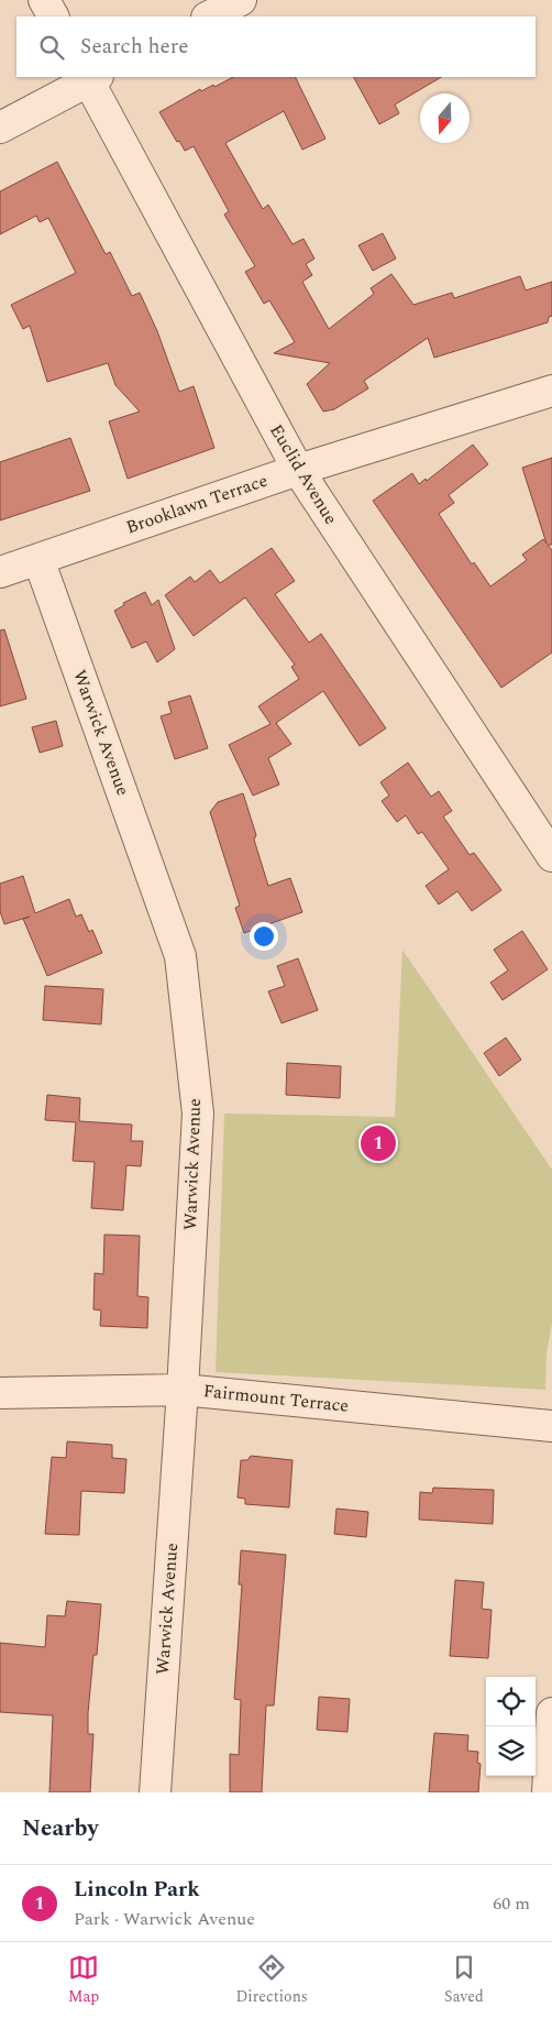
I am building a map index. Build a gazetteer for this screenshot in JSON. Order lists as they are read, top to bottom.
{
  "streets": {
    "street": [
      "Euclid Avenue",
      "Brooklawn Terrace",
      "Warwick Avenue",
      "Fairmount Terrace"
    ]
  },
  "crossings": [
    ["Euclid Avenue", "Brooklawn Terrace"],
    ["Brooklawn Terrace", "Warwick Avenue"],
    ["Warwick Avenue", "Fairmount Terrace"]
  ],
  "north": "bottom",
  "page": {
    "search": "Search here",
    "pins": "1",
    "heading": "Nearby",
    "list": [
      {
        "mark": "1",
        "name": "Lincoln Park",
        "note": "Park · Warwick Avenue",
        "value": "60 m"
      }
    ],
    "nav": ["Map", "Directions", "Saved"]
  }
}
